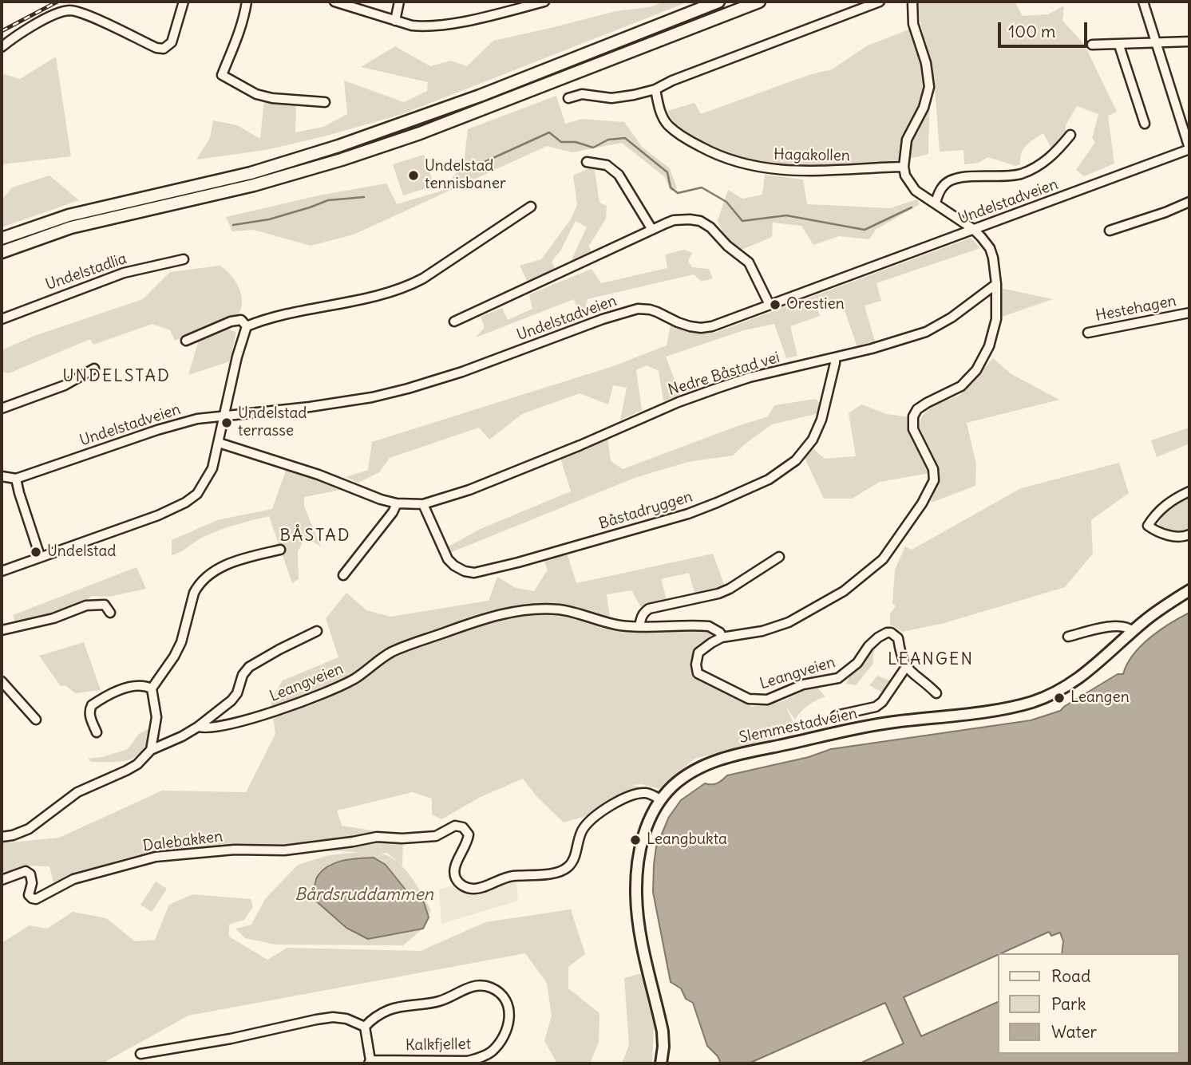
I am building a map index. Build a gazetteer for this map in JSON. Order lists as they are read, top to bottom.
{
  "streets": {
    "main road": ["Slemmestadveien"],
    "street": [
      "Hagakollen",
      "Undelstadveien",
      "Undelstadlia",
      "Hestehagen",
      "Nedre Båstad vei",
      "Båstadryggen",
      "Leangveien",
      "Dalebakken",
      "Kalkfjellet"
    ]
  },
  "crossings": [
    ["Nedre Båstad vei", "Båstadryggen"],
    ["Slemmestadveien", "Dalebakken"]
  ],
  "districts": ["UNDELSTAD", "BÅSTAD", "LEANGEN"],
  "water": ["Bårdsruddammen"],
  "places": [
    "Undelstad tennisbaner",
    "Orestien",
    "Undelstad terrasse",
    "Undelstad",
    "Leangen",
    "Leangbukta"
  ],
  "legend": ["Road", "Park", "Water"],
  "scale_bar": "100 m"
}
